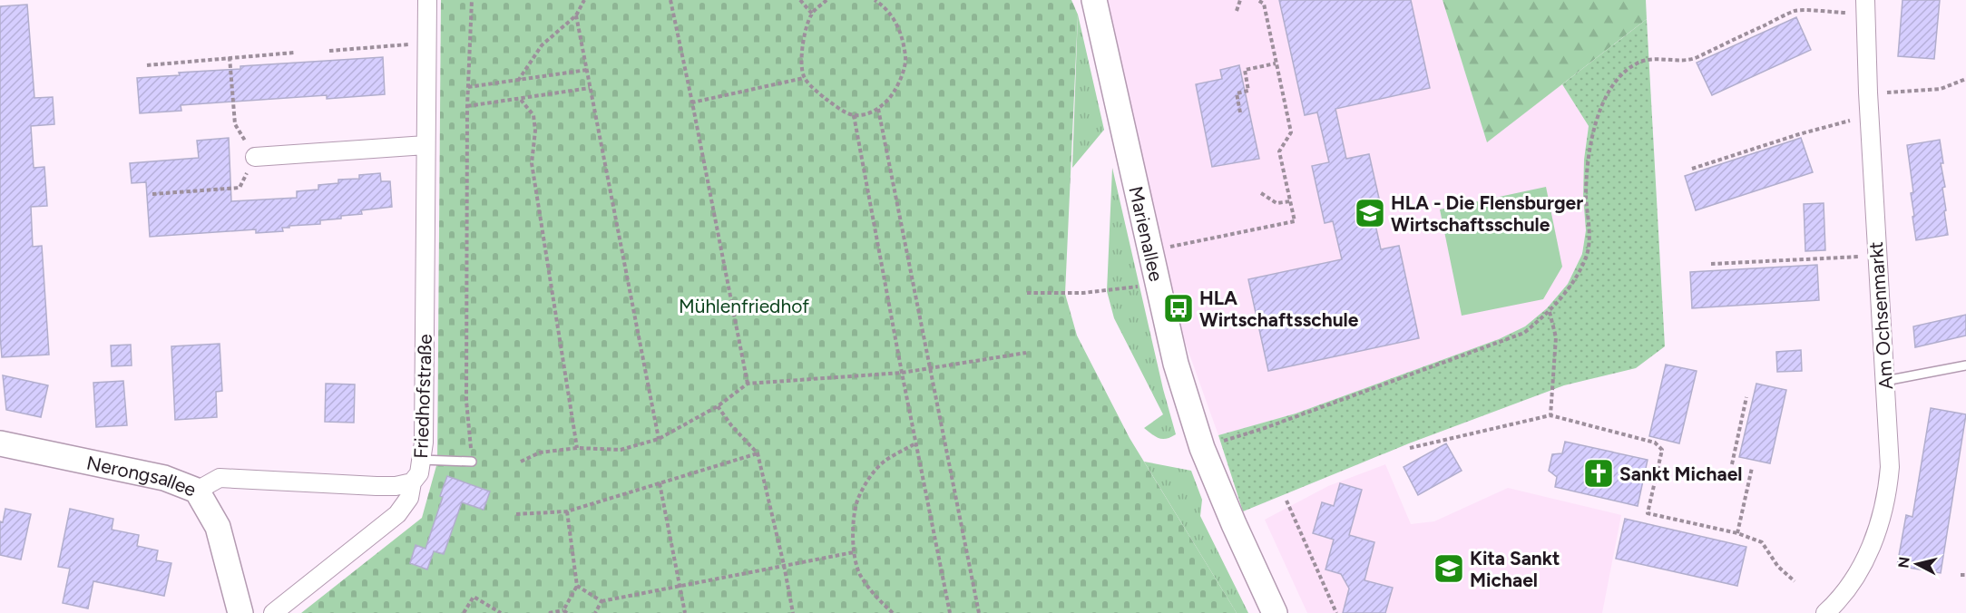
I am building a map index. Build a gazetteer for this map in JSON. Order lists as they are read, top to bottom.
{
  "streets": {
    "main road": ["Marienallee", "Nerongsallee"],
    "street": ["Am Ochsenmarkt", "Friedhofstraße"]
  },
  "crossings": [
    ["Friedhofstraße", "Nerongsallee"]
  ],
  "parks": ["Mühlenfriedhof"],
  "places": {
    "school or university": ["HLA - Die Flensburger Wirtschaftsschule", "Kita Sankt Michael"],
    "bus stop": ["HLA Wirtschaftsschule"],
    "church": ["Sankt Michael"]
  },
  "north": "left"
}
